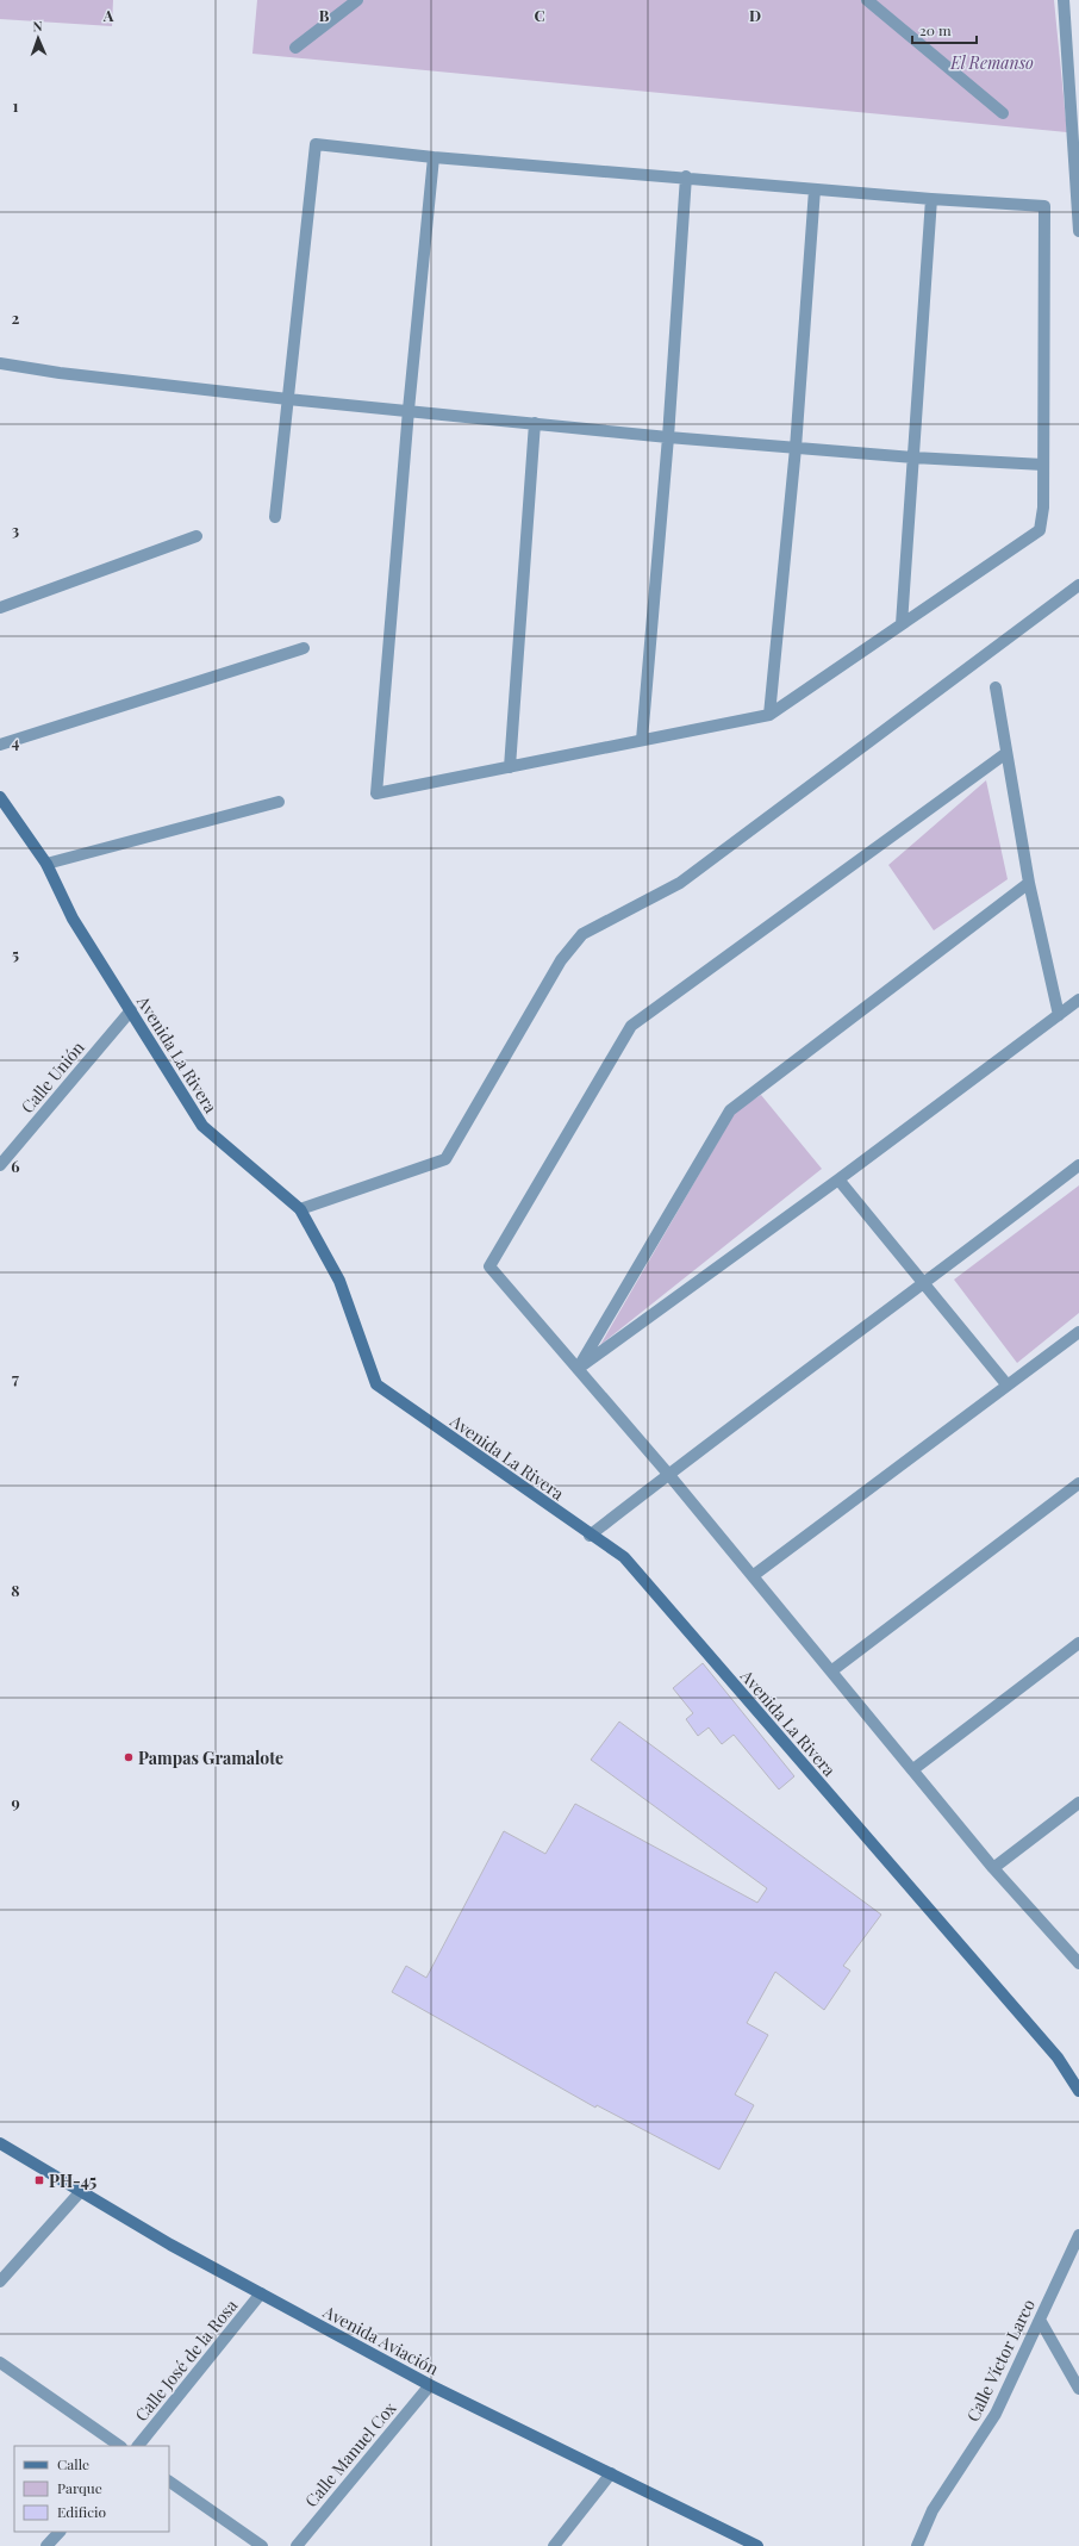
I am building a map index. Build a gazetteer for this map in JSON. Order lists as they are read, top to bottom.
{
  "streets": {
    "street": [
      "Avenida La Rivera",
      "Calle Unión",
      "Avenida Aviación",
      "Calle José de la Rosa",
      "Calle Víctor Larco",
      "Calle Manuel Cox"
    ]
  },
  "crossings": [
    ["Avenida La Rivera", "Calle Unión"],
    ["Avenida Aviación", "Calle José de la Rosa"],
    ["Avenida Aviación", "Calle Manuel Cox"]
  ],
  "parks": ["El Remanso"],
  "places": {
    "other": ["Pampas Gramalote"],
    "transit": ["PH-45"]
  },
  "legend": ["Calle", "Parque", "Edificio"],
  "scale_bar": "20 m",
  "north": "top",
  "grid": {
    "columns": [
      "A",
      "B",
      "C",
      "D"
    ],
    "rows": [
      "1",
      "2",
      "3",
      "4",
      "5",
      "6",
      "7",
      "8",
      "9"
    ]
  }
}
